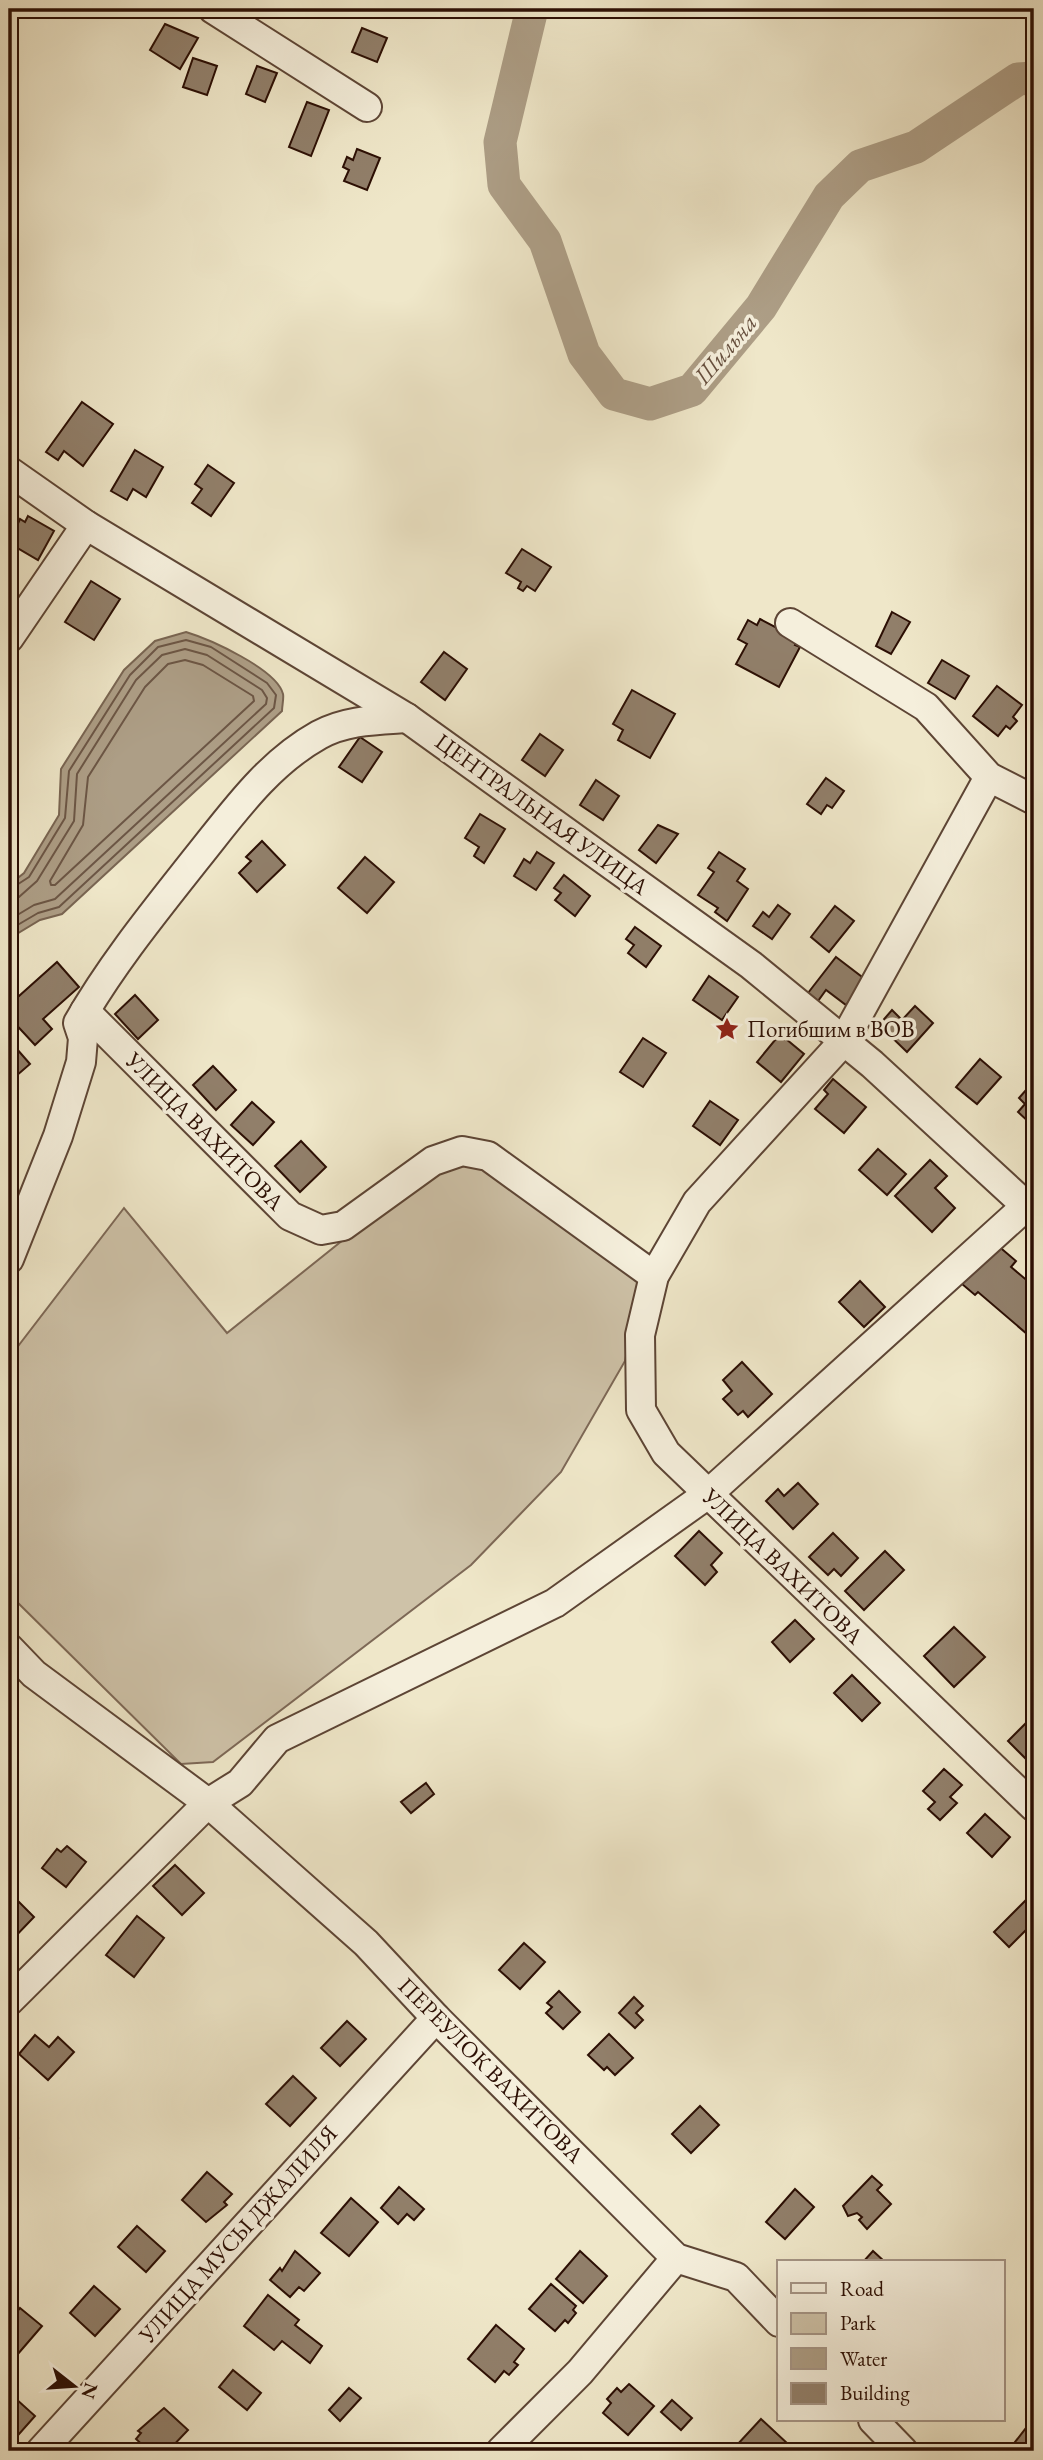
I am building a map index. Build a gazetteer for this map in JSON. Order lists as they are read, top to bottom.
{
  "streets": {
    "street": [
      "ЦЕНТРАЛЬНАЯ УЛИЦА",
      "УЛИЦА ВАХИТОВА",
      "ПЕРЕУЛОК ВАХИТОВА",
      "УЛИЦА МУСЫ ДЖАЛИЛЯ"
    ]
  },
  "crossings": [
    ["ЦЕНТРАЛЬНАЯ УЛИЦА", "УЛИЦА ВАХИТОВА"],
    ["ПЕРЕУЛОК ВАХИТОВА", "УЛИЦА МУСЫ ДЖАЛИЛЯ"]
  ],
  "water": ["Шильна"],
  "places": {
    "place": ["Погибшим в ВОВ"]
  },
  "legend": [
    "Road",
    "Park",
    "Water",
    "Building"
  ],
  "north": "right"
}
